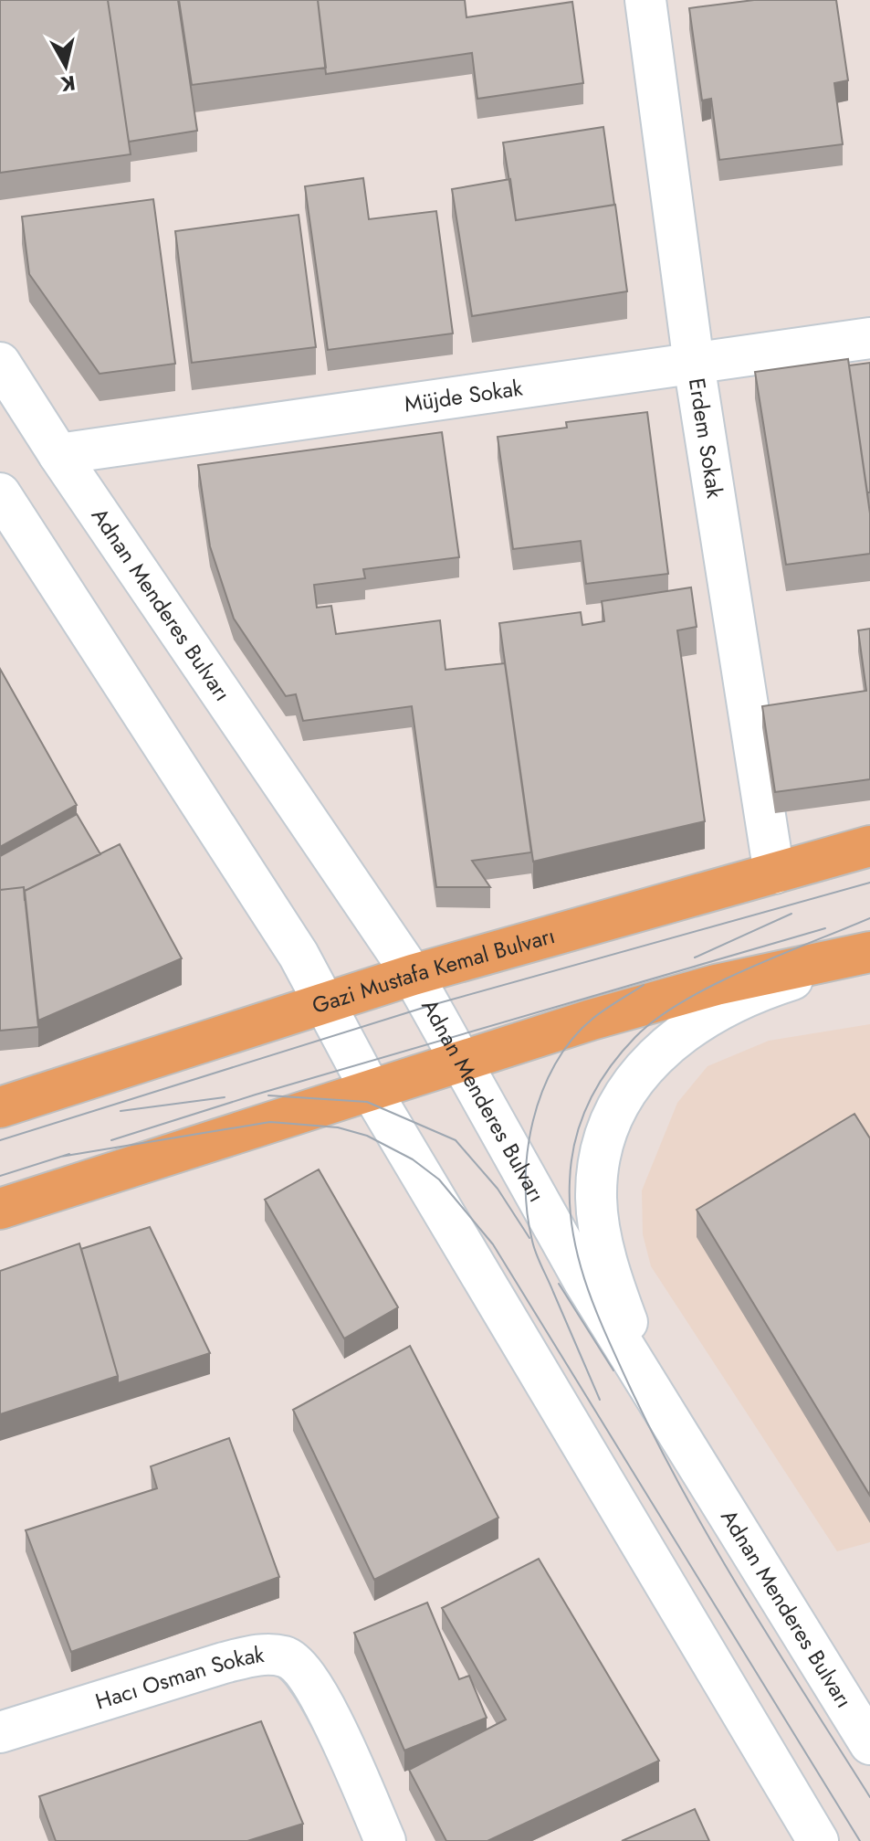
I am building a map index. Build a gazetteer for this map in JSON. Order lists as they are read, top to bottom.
{
  "streets": {
    "main road": [
      "Müjde Sokak",
      "Erdem Sokak",
      "Adnan Menderes Bulvarı",
      "Gazi Mustafa Kemal Bulvarı",
      "Hacı Osman Sokak"
    ]
  },
  "crossings": [
    ["Müjde Sokak", "Erdem Sokak"],
    ["Müjde Sokak", "Adnan Menderes Bulvarı"],
    ["Erdem Sokak", "Gazi Mustafa Kemal Bulvarı"],
    ["Adnan Menderes Bulvarı", "Gazi Mustafa Kemal Bulvarı"]
  ],
  "north": "bottom"
}
